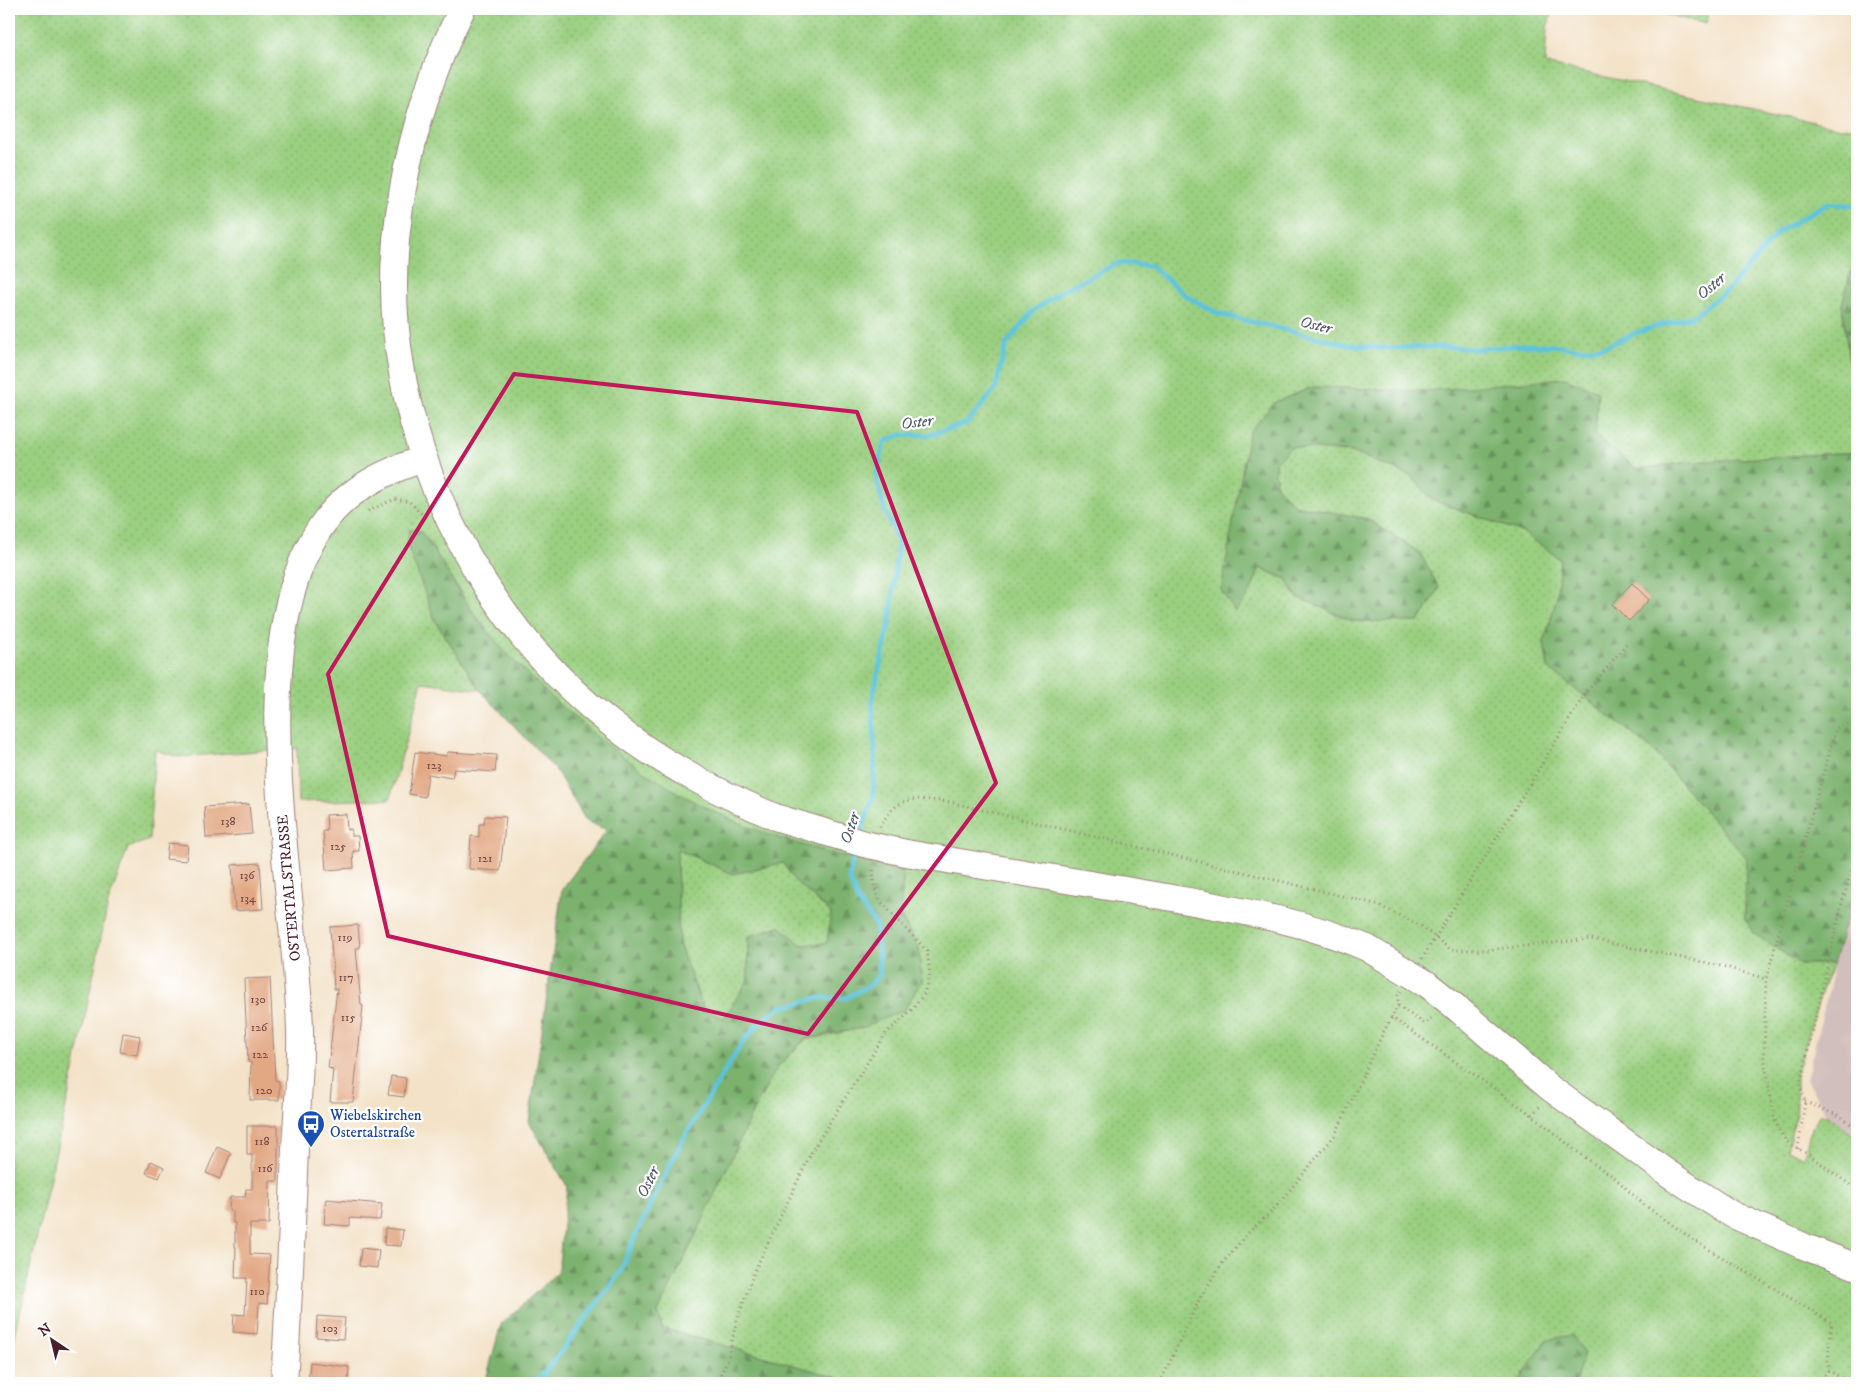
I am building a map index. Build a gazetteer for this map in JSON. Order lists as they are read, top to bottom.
{
  "streets": {
    "main road": ["OSTERTALSTRASSE"]
  },
  "water": ["Oster"],
  "places": {
    "bus stop": ["Wiebelskirchen Ostertalstraße"]
  },
  "house_numbers": [
    "123",
    "138",
    "125",
    "121",
    "136",
    "134",
    "119",
    "117",
    "130",
    "115",
    "126",
    "122",
    "120",
    "118",
    "116",
    "110",
    "103"
  ],
  "north": "top left"
}
